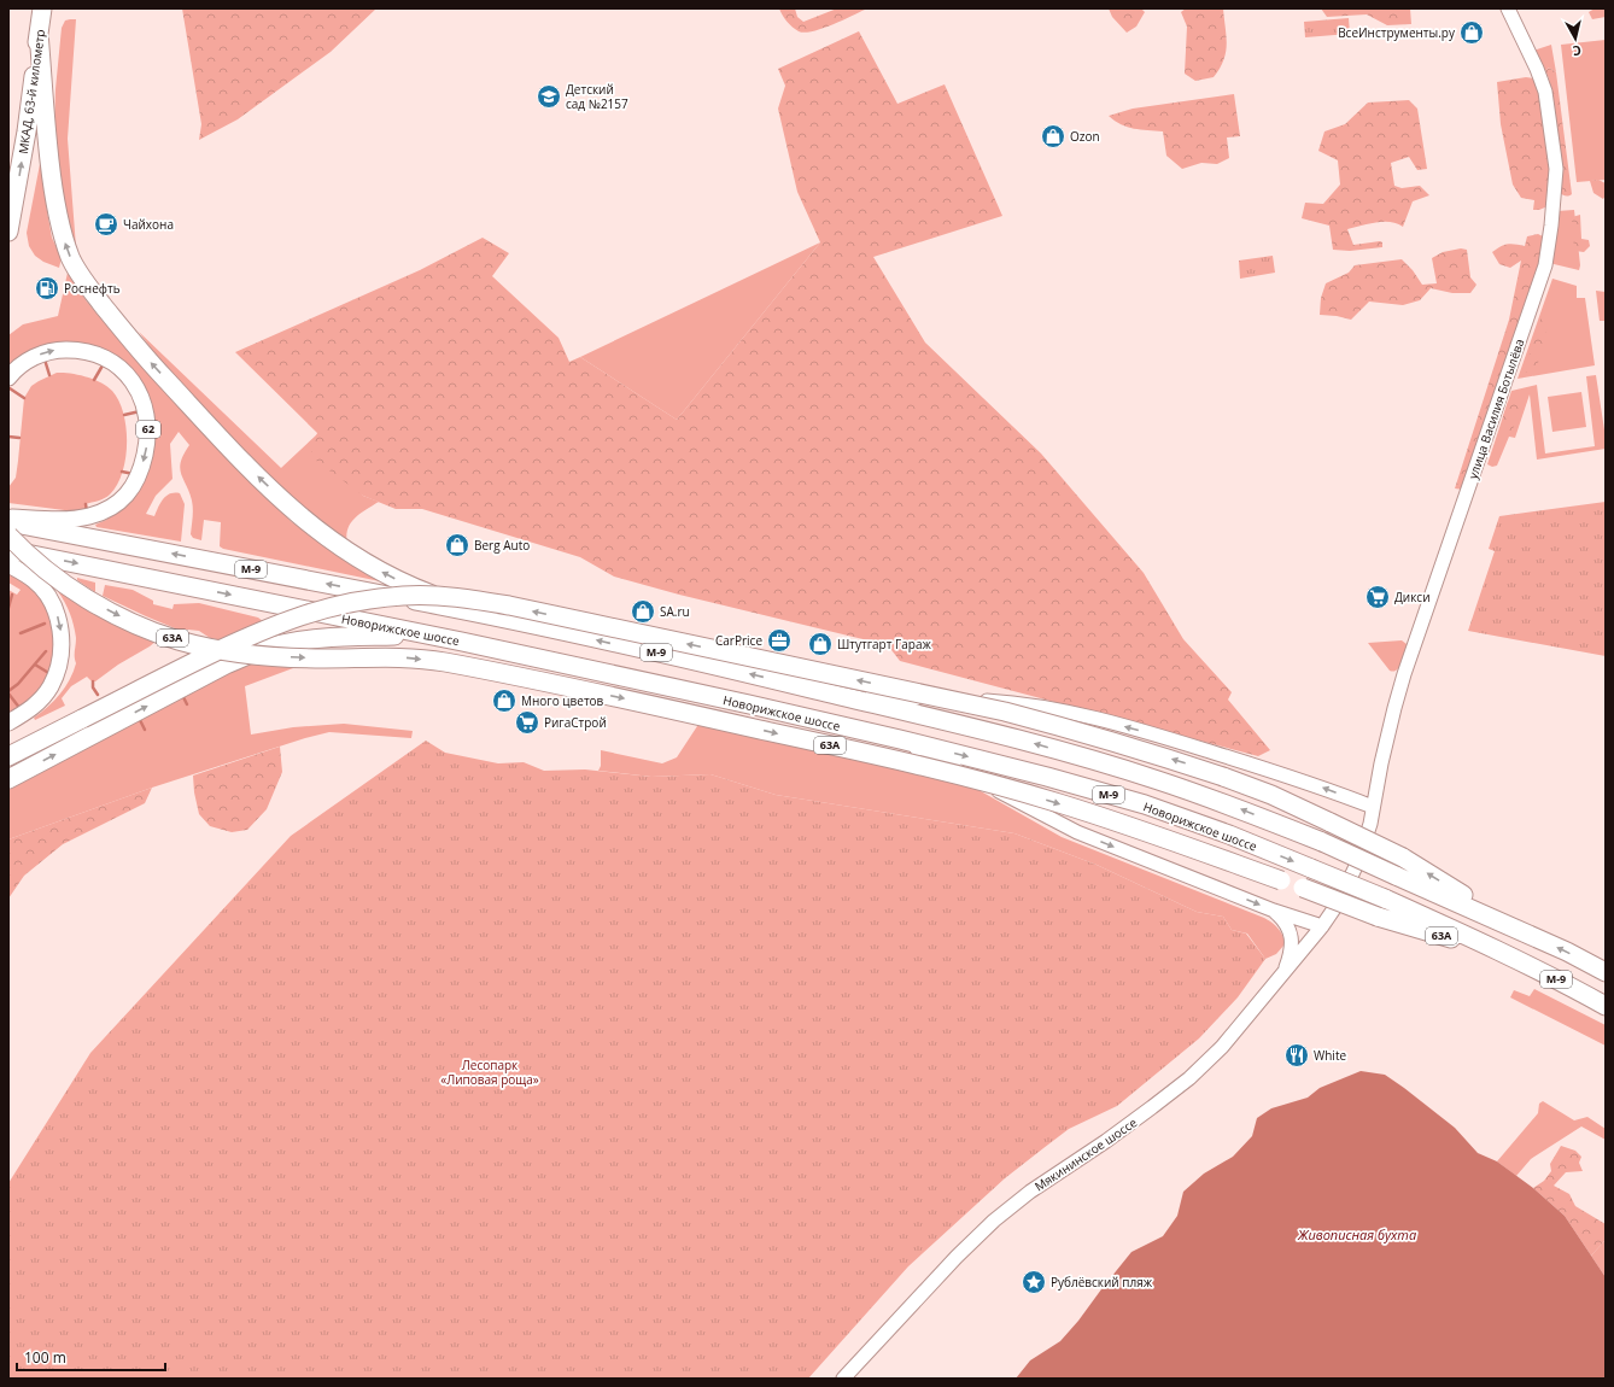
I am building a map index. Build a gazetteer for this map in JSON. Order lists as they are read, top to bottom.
{
  "streets": {
    "highway": [
      "МКАД, 63-й километр",
      "М-9",
      "Новорижское шоссе",
      "63A"
    ],
    "main road": ["62"],
    "street": ["улица Василия Ботылёва", "Мякининское шоссе"]
  },
  "crossings": [
    ["улица Василия Ботылёва", "Мякининское шоссе"],
    ["Новорижское шоссе", "63A"]
  ],
  "one_way": ["МКАД, 63-й километр"],
  "water": ["Живописная бухта"],
  "parks": ["Лесопарк «Липовая роща»"],
  "places": {
    "shop": [
      "ВсеИнструменты.ру",
      "Ozon",
      "Berg Auto",
      "SA.ru",
      "Штутгарт Гараж",
      "Много цветов"
    ],
    "school or university": ["Детский сад №2157"],
    "cafe": ["Чайхона"],
    "fuel station": ["Роснефть"],
    "supermarket": ["Дикси", "РигаСтрой"],
    "office": ["CarPrice"],
    "restaurant": ["White"],
    "place": ["Рублёвский пляж"]
  },
  "scale_bar": "100 m",
  "north": "bottom"
}
